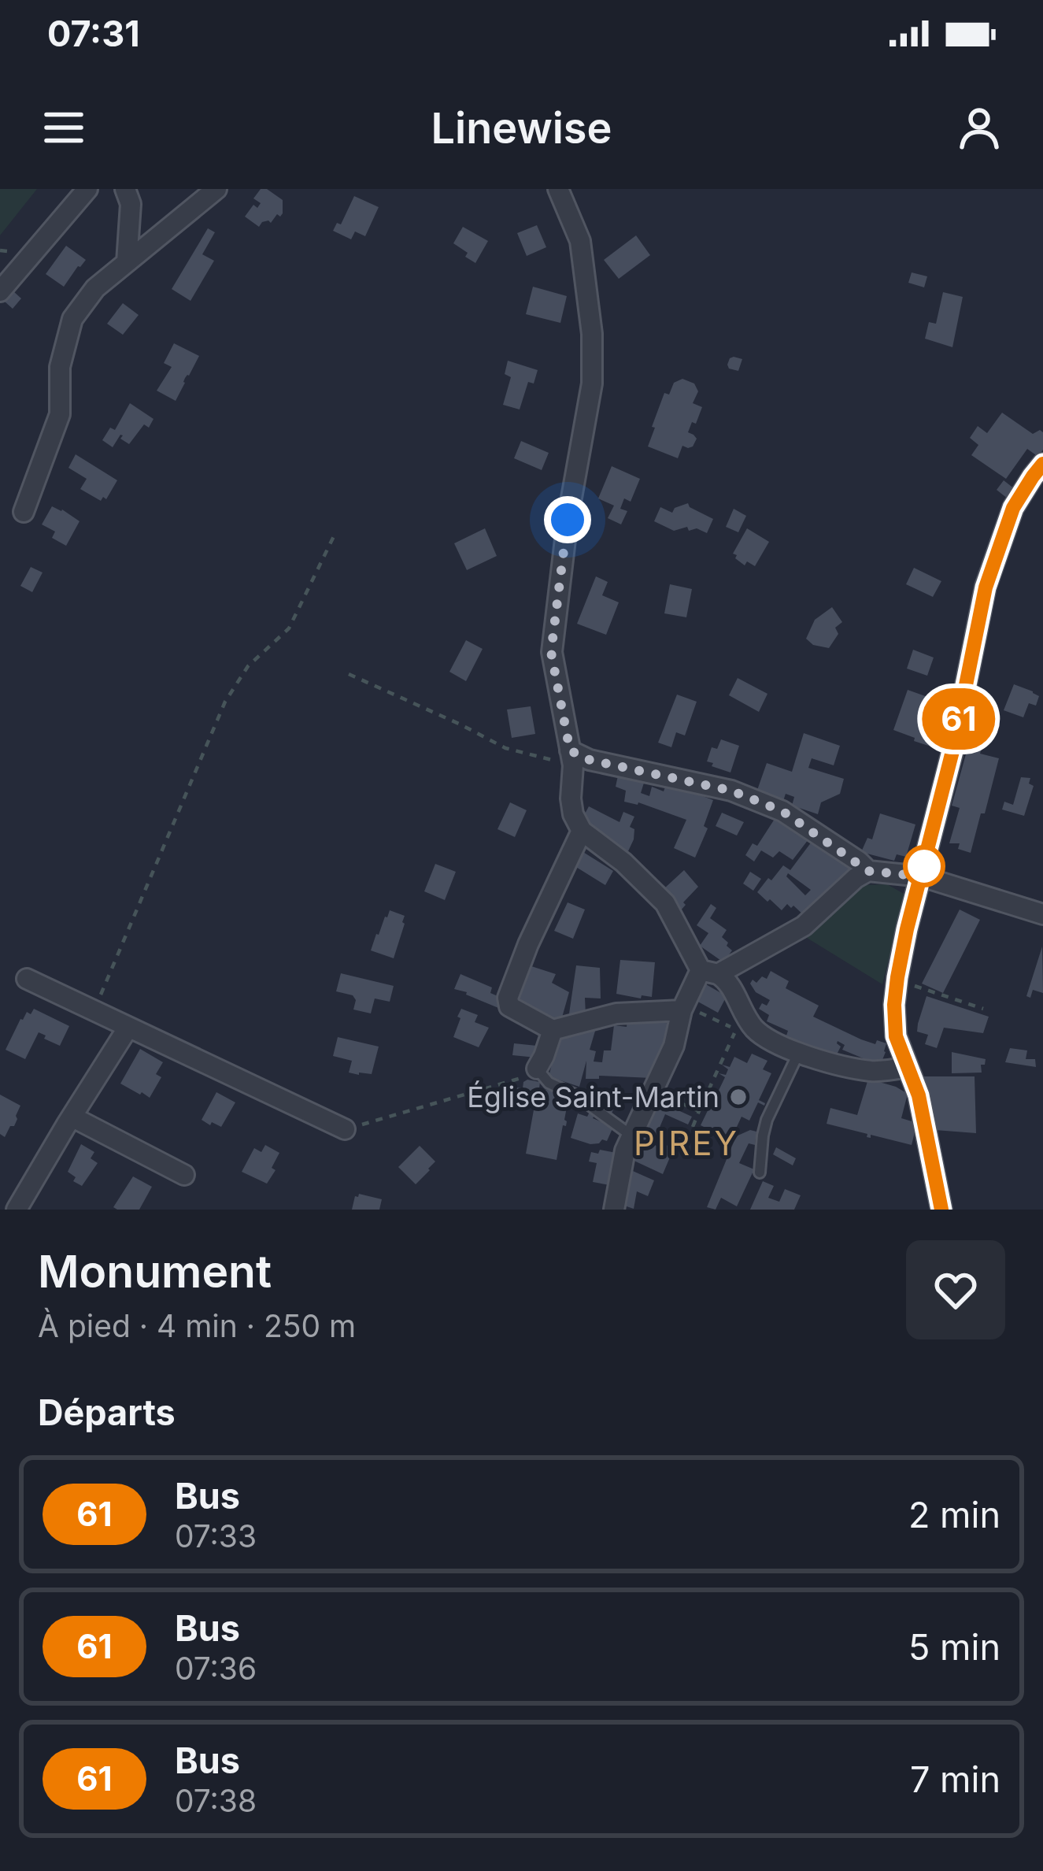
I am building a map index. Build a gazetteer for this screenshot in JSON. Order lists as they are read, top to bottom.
{
  "districts": ["PIREY"],
  "places": ["Église Saint-Martin"],
  "lines": ["bus line 61"],
  "page": {
    "status": "07:31",
    "header": "Linewise",
    "on_map": "61",
    "heading": [
      ["Monument", "À pied · 4 min · 250 m"],
      "Départs"
    ],
    "list": [
      {
        "mark": "61",
        "name": "Bus",
        "note": "07:33",
        "value": "2 min"
      },
      {
        "mark": "61",
        "name": "Bus",
        "note": "07:36",
        "value": "5 min"
      },
      {
        "mark": "61",
        "name": "Bus",
        "note": "07:38",
        "value": "7 min"
      }
    ]
  }
}
